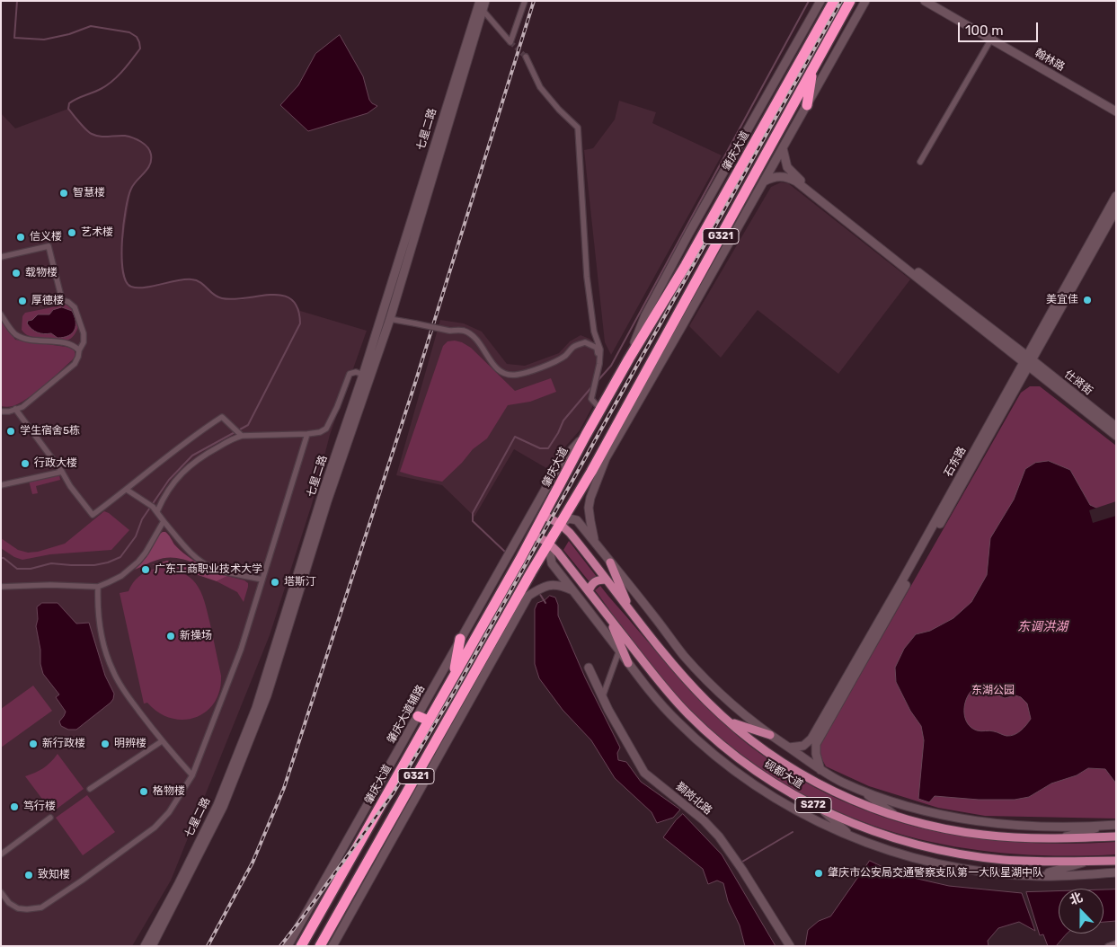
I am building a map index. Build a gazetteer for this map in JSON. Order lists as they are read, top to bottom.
{
  "streets": {
    "highway": ["肇庆大道", "G321"],
    "main road": ["砚都大道", "S272"],
    "street": [
      "翰林路",
      "七星二路",
      "仕贤街",
      "石东路",
      "肇庆大道辅路",
      "獅岗北路"
    ]
  },
  "crossings": [
    ["肇庆大道", "肇庆大道辅路"],
    ["肇庆大道", "砚都大道"],
    ["G321", "砚都大道"],
    ["仕贤街", "石东路"]
  ],
  "water": ["东调洪湖"],
  "parks": ["东湖公园"],
  "places": [
    "智慧楼",
    "艺术楼",
    "信义楼",
    "载物楼",
    "美宜佳",
    "厚德楼",
    "学生宿舍5栋",
    "行政大楼",
    "广东工商职业技术大学",
    "塔斯汀",
    "新操场",
    "新行政楼",
    "明辨楼",
    "格物楼",
    "笃行楼",
    "肇庆市公安局交通警察支队第一大队星湖中队",
    "致知楼"
  ],
  "scale_bar": "100 m",
  "north": "top"
}
